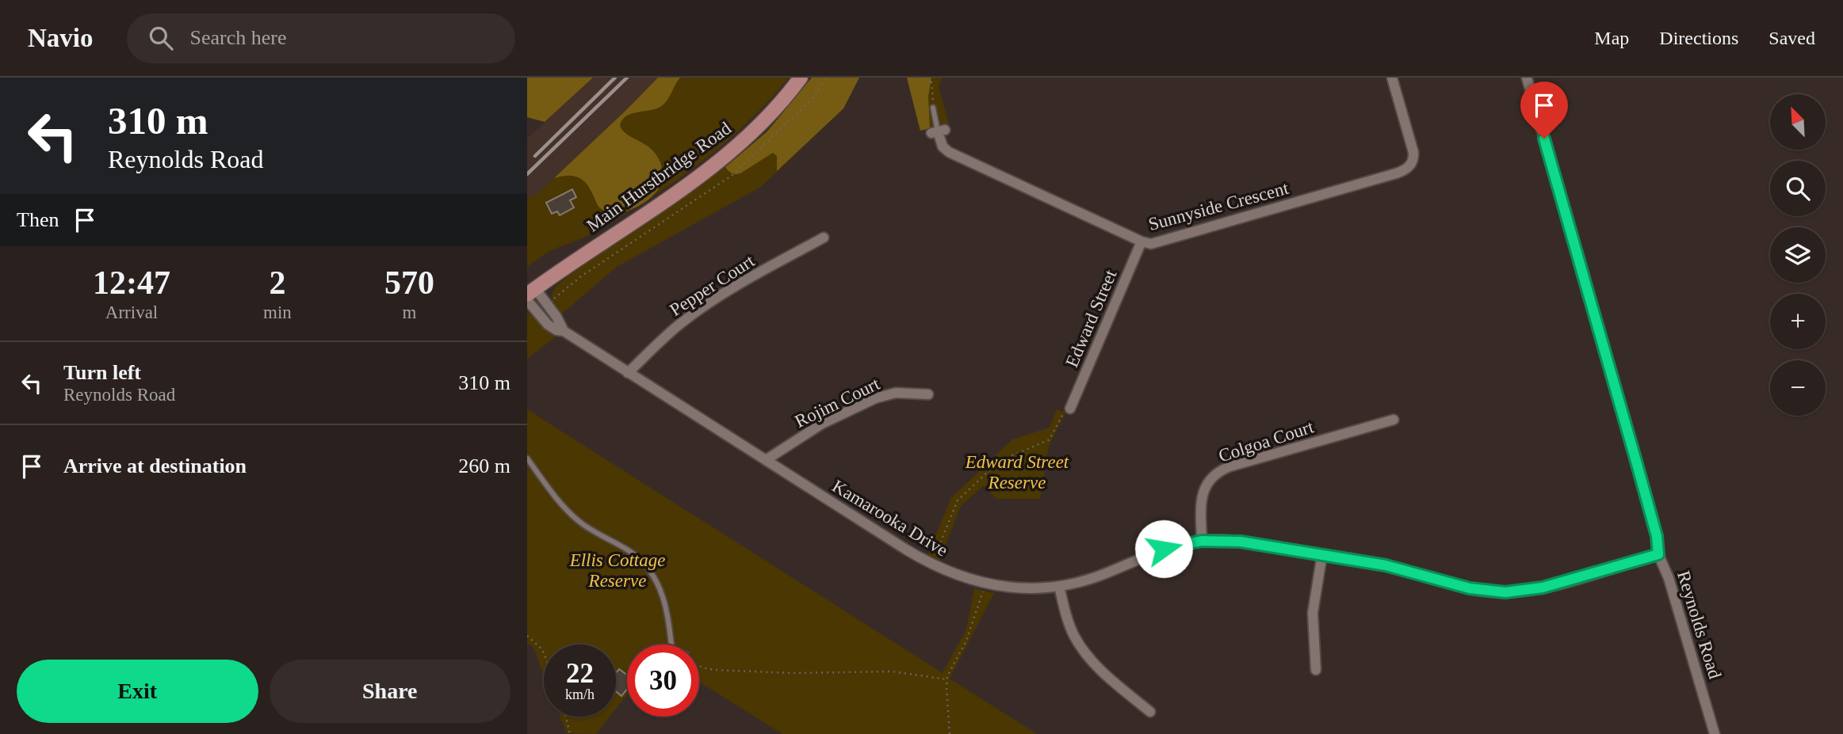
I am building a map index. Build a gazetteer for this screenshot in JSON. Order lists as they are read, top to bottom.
{
  "streets": {
    "main road": ["Main Hurstbridge Road"],
    "street": [
      "Sunnyside Crescent",
      "Pepper Court",
      "Edward Street",
      "Rojim Court",
      "Colgoa Court",
      "Kamarooka Drive",
      "Reynolds Road"
    ]
  },
  "crossings": [
    ["Main Hurstbridge Road", "Kamarooka Drive"],
    ["Sunnyside Crescent", "Edward Street"],
    ["Pepper Court", "Kamarooka Drive"],
    ["Rojim Court", "Kamarooka Drive"],
    ["Colgoa Court", "Kamarooka Drive"],
    ["Kamarooka Drive", "Reynolds Road"]
  ],
  "parks": ["Edward Street Reserve", "Ellis Cottage Reserve"],
  "north": "top left",
  "page": {
    "header": "Navio",
    "search": "Search here",
    "nav": ["Map", "Directions", "Saved"],
    "turn": ["310 m", "Reynolds Road"],
    "map_buttons": ["+", "−"],
    "then": "Then",
    "eta": [
      "12:47",
      "Arrival",
      "2",
      "min",
      "570",
      "m"
    ],
    "list": [
      {
        "name": "Turn left",
        "note": "Reynolds Road",
        "value": "310 m"
      },
      {
        "name": "Arrive at destination",
        "value": "260 m"
      }
    ],
    "speed": "22 km/h",
    "limit": "30",
    "buttons": ["Exit", "Share"]
  }
}
